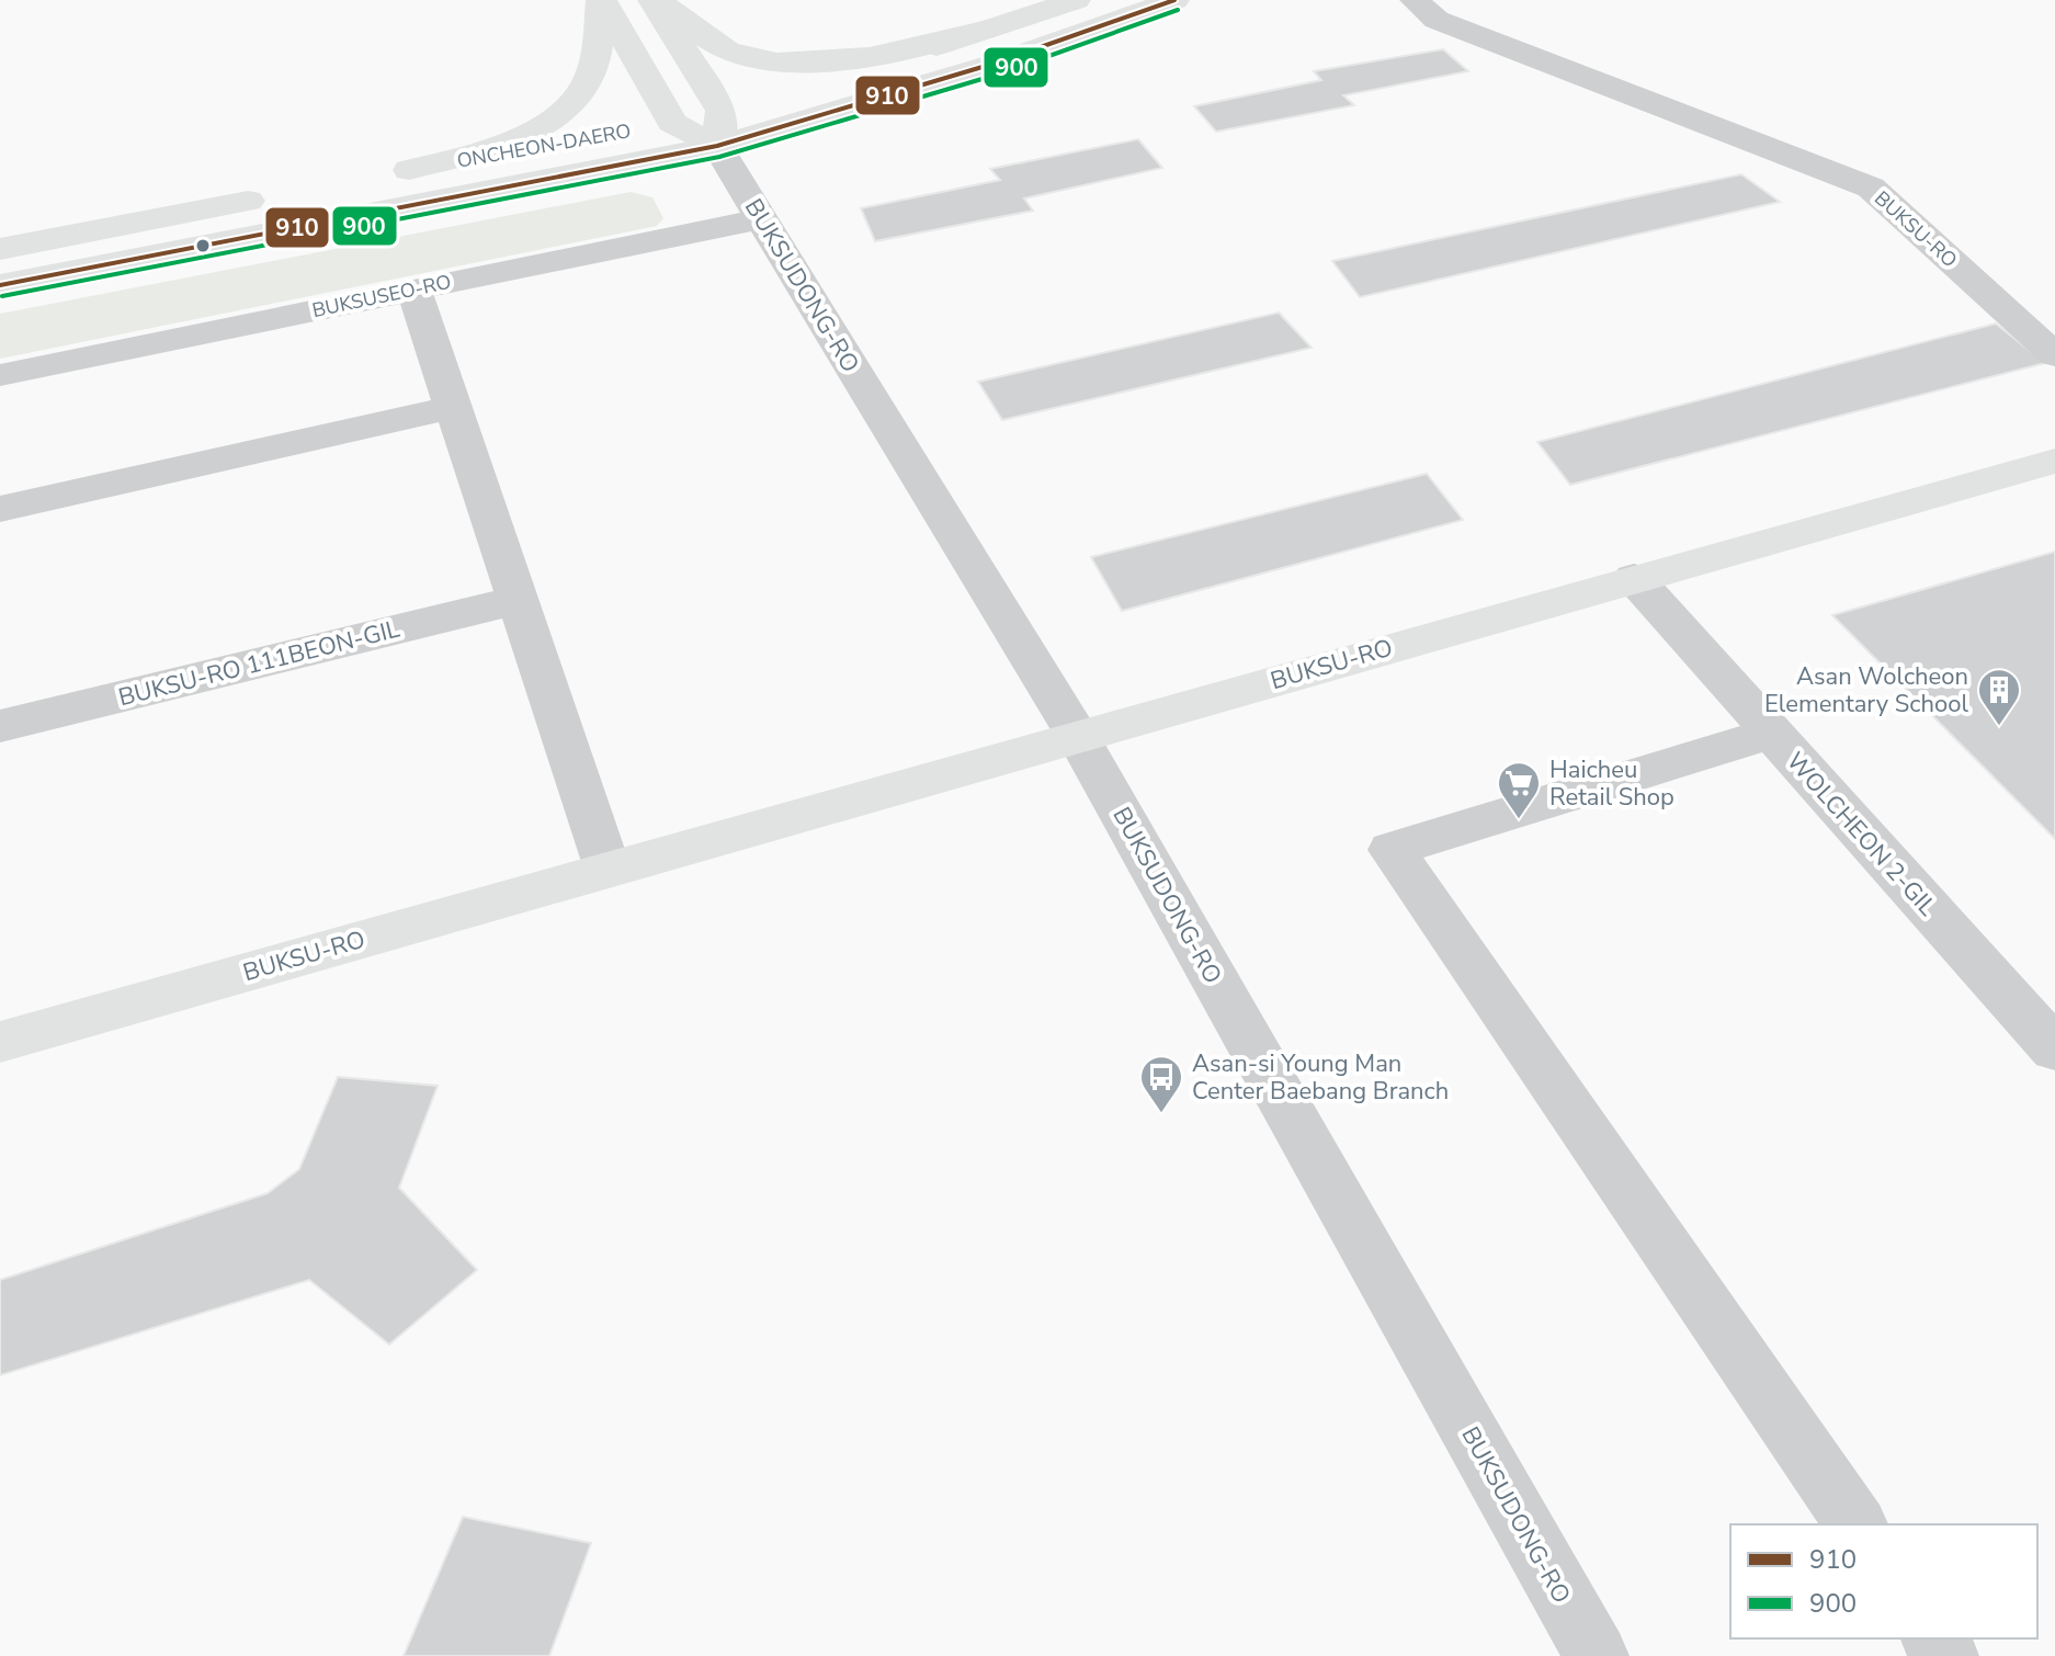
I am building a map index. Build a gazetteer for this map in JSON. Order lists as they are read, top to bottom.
{
  "streets": {
    "main road": ["ONCHEON-DAERO", "BUKSU-RO"],
    "street": [
      "BUKSUDONG-RO",
      "BUKSUSEO-RO",
      "BUKSU-RO 111BEON-GIL",
      "WOLCHEON 2-GIL"
    ]
  },
  "crossings": [
    ["ONCHEON-DAERO", "BUKSUDONG-RO"],
    ["BUKSU-RO", "BUKSUDONG-RO"],
    ["BUKSU-RO", "WOLCHEON 2-GIL"],
    ["BUKSUDONG-RO", "BUKSUSEO-RO"]
  ],
  "places": {
    "building": ["Asan Wolcheon Elementary School"],
    "supermarket": ["Haicheu Retail Shop"],
    "bus stop": ["Asan-si Young Man Center Baebang Branch"]
  },
  "lines": ["transit line 910", "transit line 900"],
  "legend": ["910", "900"]
}
